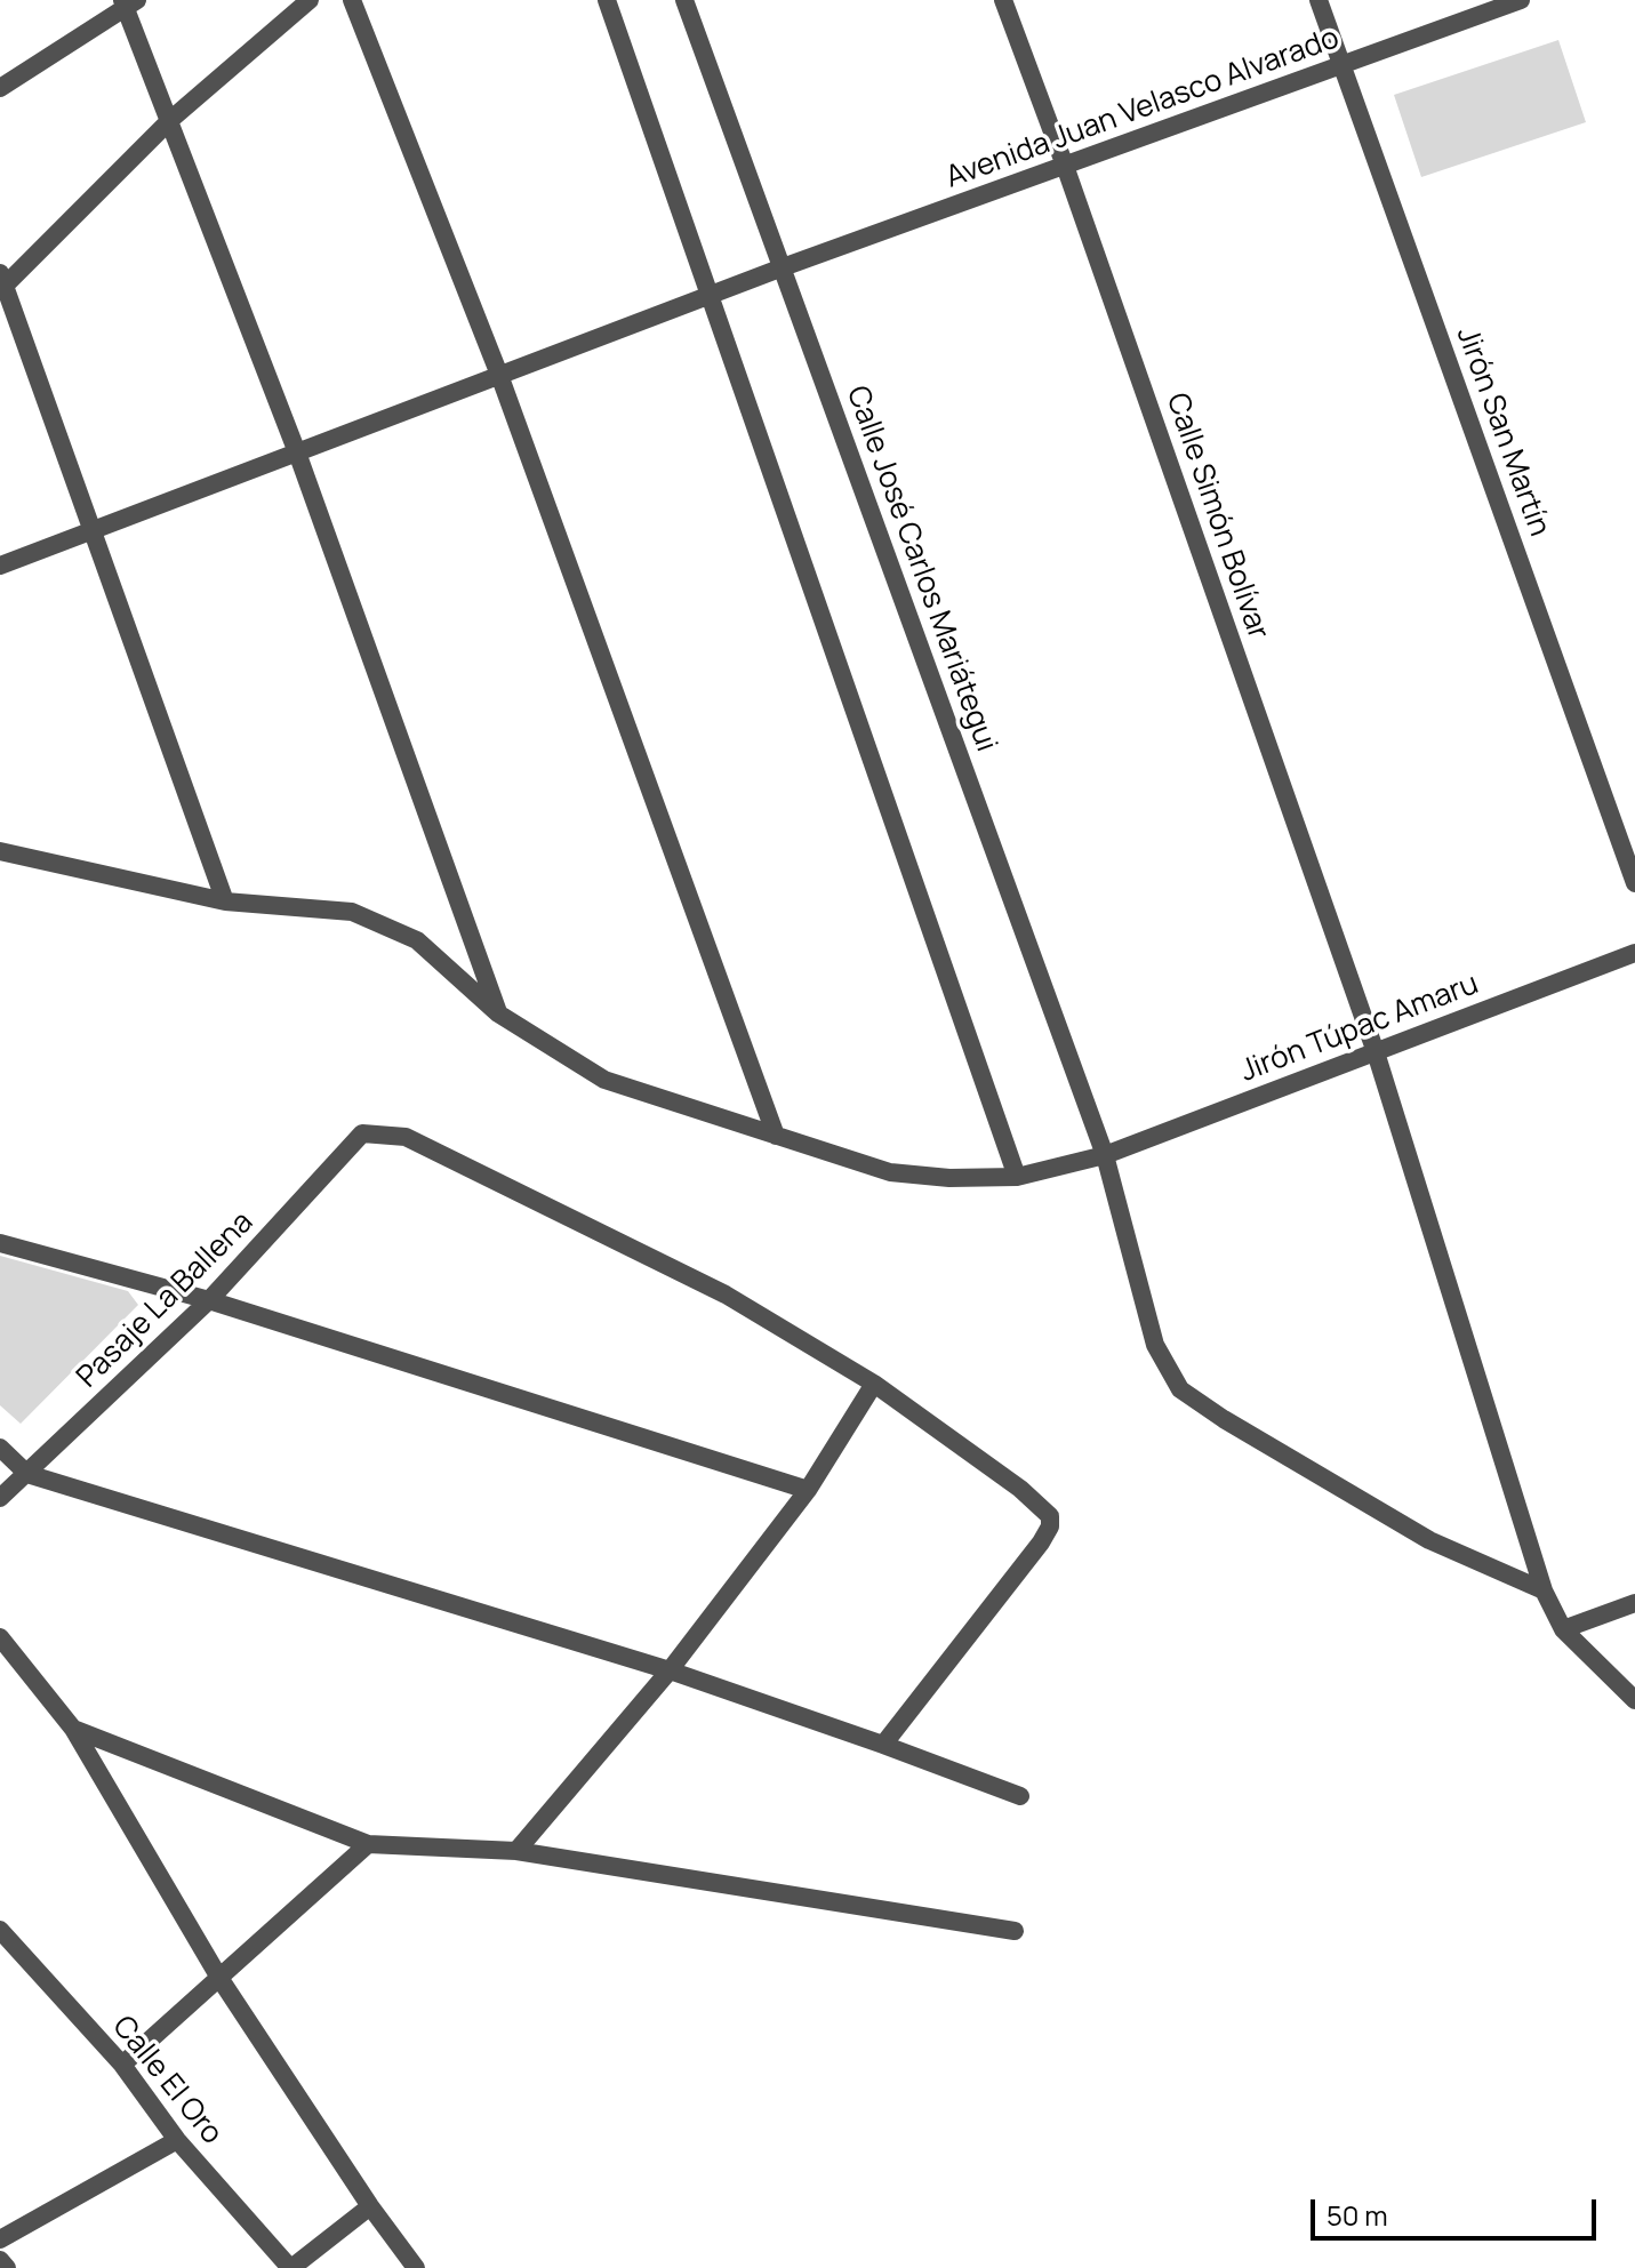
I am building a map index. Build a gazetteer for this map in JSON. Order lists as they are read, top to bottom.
{
  "streets": {
    "street": [
      "Avenida Juan Velasco Alvarado",
      "Jirón San Martín",
      "Calle Simón Bolívar",
      "Calle José Carlos Mariátegui",
      "Jirón Túpac Amaru",
      "Pasaje La Ballena",
      "Calle El Oro"
    ]
  },
  "crossings": [
    ["Avenida Juan Velasco Alvarado", "Jirón San Martín"],
    ["Avenida Juan Velasco Alvarado", "Calle Simón Bolívar"],
    ["Avenida Juan Velasco Alvarado", "Calle José Carlos Mariátegui"],
    ["Calle Simón Bolívar", "Calle José Carlos Mariátegui"],
    ["Calle Simón Bolívar", "Jirón Túpac Amaru"],
    ["Calle José Carlos Mariátegui", "Jirón Túpac Amaru"]
  ],
  "scale_bar": "50 m"
}
